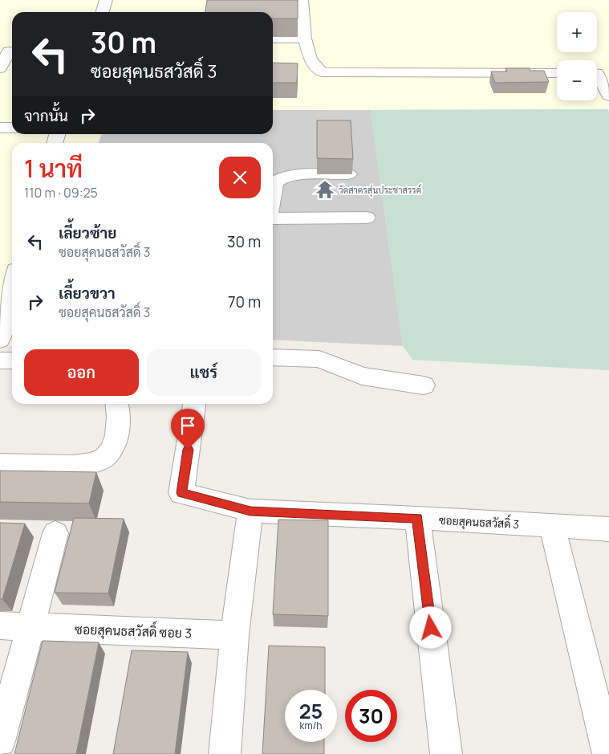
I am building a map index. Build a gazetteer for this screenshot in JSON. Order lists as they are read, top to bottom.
{
  "streets": {
    "street": ["ซอยสุคนธสวัสดิ์ 3", "ซอยสุคนธสวัสดิ์ ซอย 3"]
  },
  "places": {
    "temple": ["วัดสาครสุ่นประชาสรรค์"]
  },
  "page": {
    "map_buttons": ["+", "−"],
    "turn": ["30 m", "ซอยสุคนธสวัสดิ์ 3"],
    "then": "จากนั้น",
    "heading": ["1 นาที", "110 m · 09:25"],
    "list": [
      {
        "name": "เลี้ยวซ้าย",
        "note": "ซอยสุคนธสวัสดิ์ 3",
        "value": "30 m"
      },
      {
        "name": "เลี้ยวขวา",
        "note": "ซอยสุคนธสวัสดิ์ 3",
        "value": "70 m"
      }
    ],
    "buttons": ["ออก", "แชร์"],
    "speed": "25 km/h",
    "limit": "30"
  }
}
